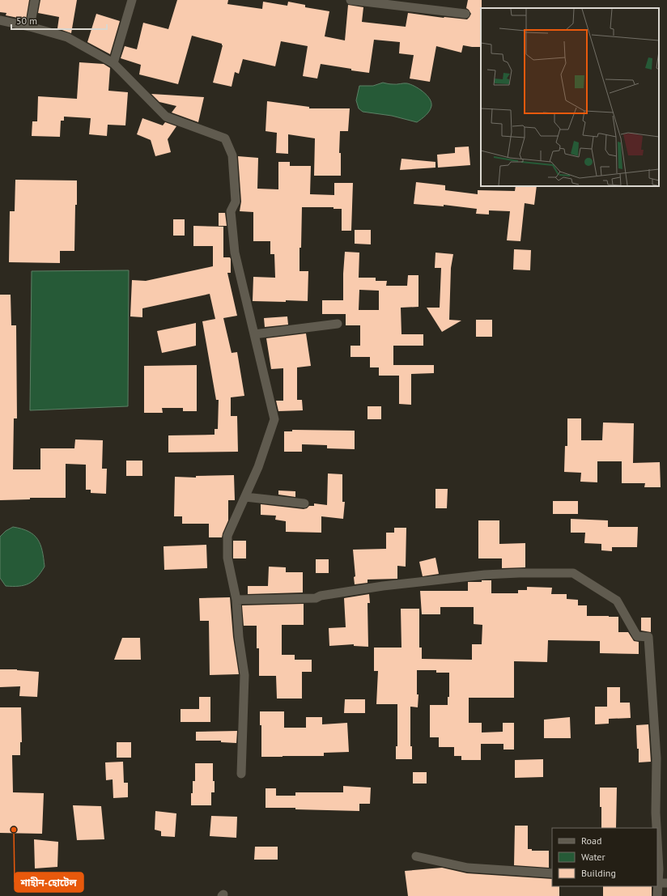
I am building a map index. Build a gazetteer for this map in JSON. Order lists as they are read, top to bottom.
{
  "places": ["শাহীন-হোটেল"],
  "legend": ["Road", "Water", "Building"],
  "scale_bar": "50 m"
}
